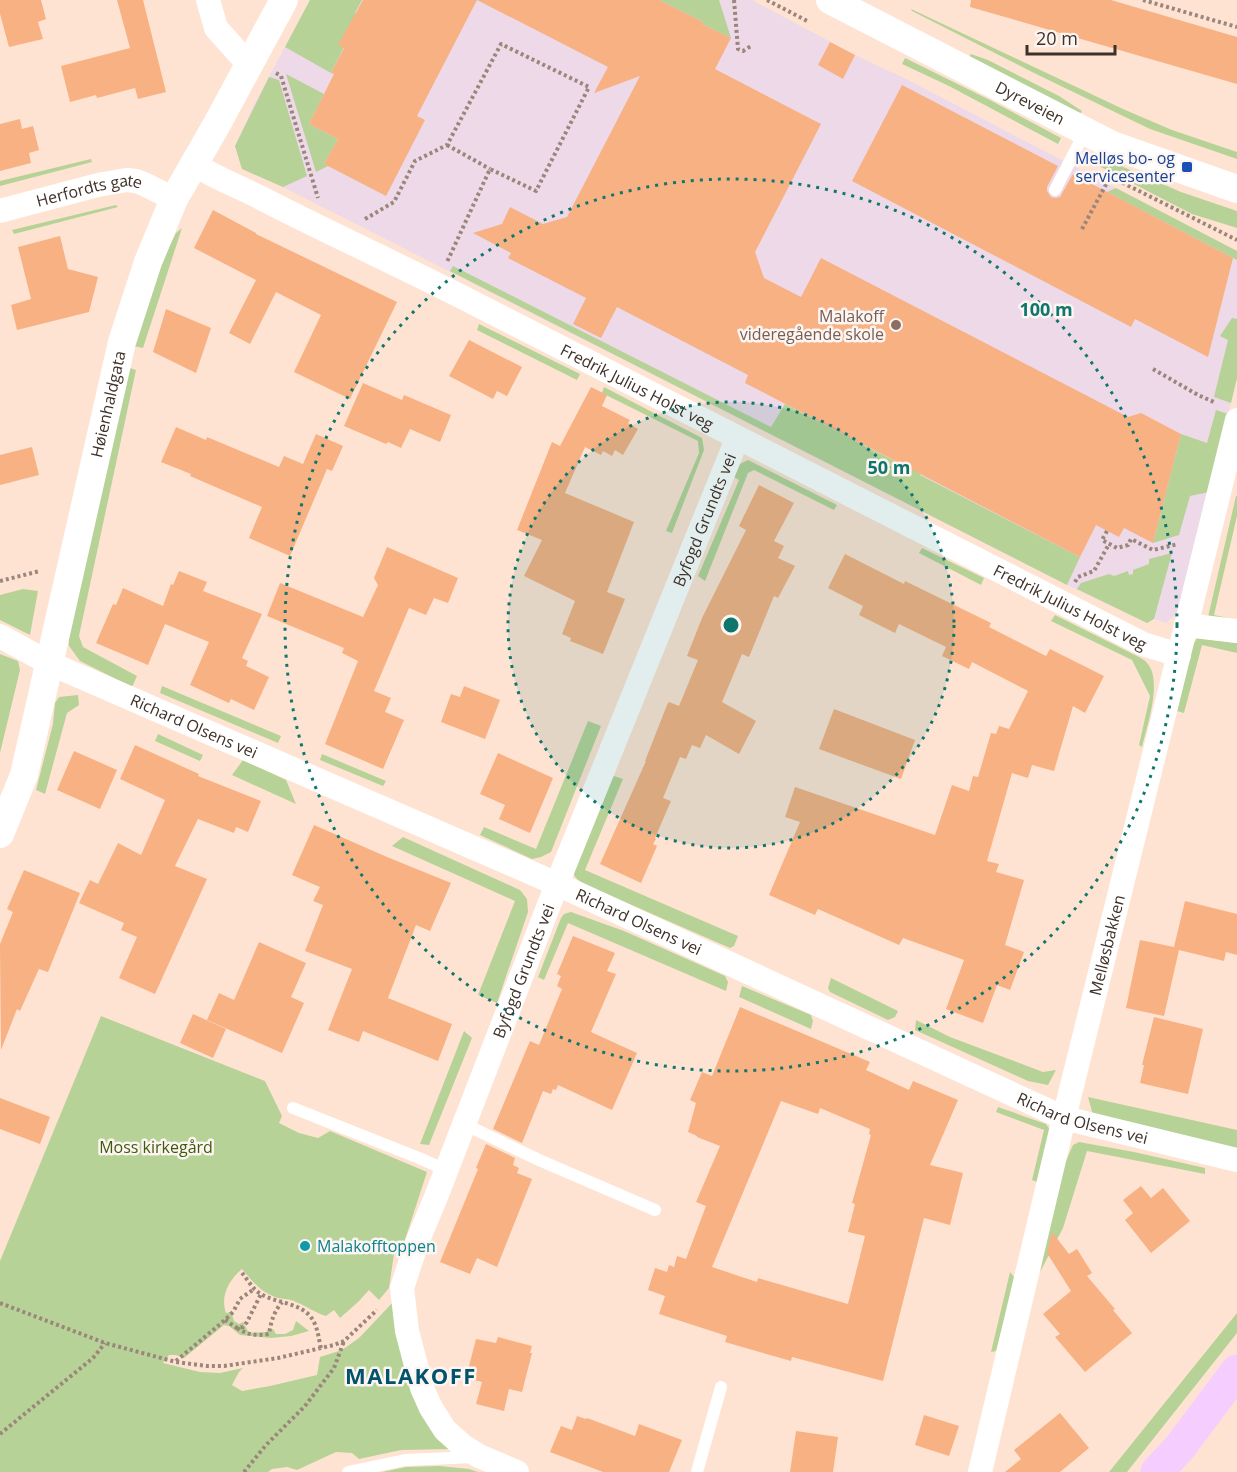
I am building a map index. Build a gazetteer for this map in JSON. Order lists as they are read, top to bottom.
{
  "streets": {
    "street": [
      "Dyreveien",
      "Herfordts gate",
      "Fredrik Julius Holst veg",
      "Høienhaldgata",
      "Byfogd Grundts vei",
      "Richard Olsens vei",
      "Melløsbakken"
    ]
  },
  "crossings": [
    ["Herfordts gate", "Høienhaldgata"],
    ["Fredrik Julius Holst veg", "Høienhaldgata"],
    ["Fredrik Julius Holst veg", "Byfogd Grundts vei"],
    ["Fredrik Julius Holst veg", "Melløsbakken"],
    ["Høienhaldgata", "Richard Olsens vei"],
    ["Byfogd Grundts vei", "Richard Olsens vei"],
    ["Richard Olsens vei", "Melløsbakken"]
  ],
  "districts": ["MALAKOFF"],
  "parks": ["Moss kirkegård"],
  "places": {
    "transit": ["Melløs bo- og servicesenter"],
    "other": ["Malakoff videregående skole", "Malakofftoppen"]
  },
  "scale_bar": "20 m",
  "rings": ["100 m", "50 m"]
}
